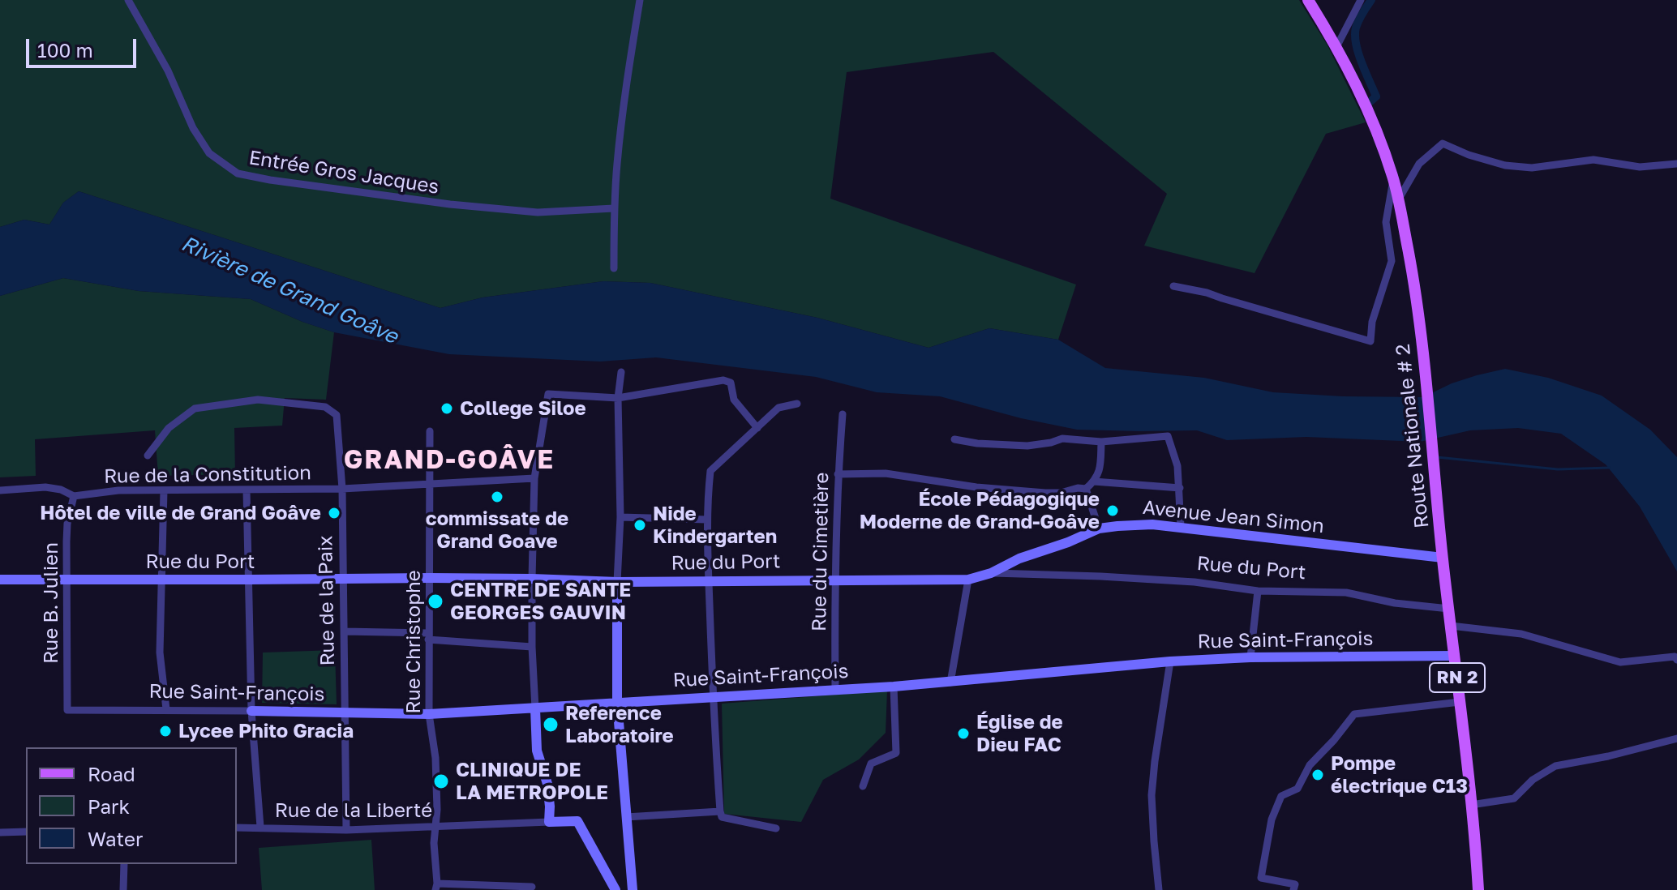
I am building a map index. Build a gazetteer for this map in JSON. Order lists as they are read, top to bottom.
{
  "streets": {
    "main road": ["Route Nationale # 2", "RN 2"],
    "street": [
      "Entrée Gros Jacques",
      "Rue de la Constitution",
      "Avenue Jean Simon",
      "Rue du Cimetière",
      "Rue du Port",
      "Rue de la Paix",
      "Rue B. Julien",
      "Rue Saint-François",
      "Rue Christophe",
      "Rue de la Liberté"
    ]
  },
  "crossings": [
    ["Route Nationale # 2", "Avenue Jean Simon"],
    ["Route Nationale # 2", "Rue du Port"],
    ["Route Nationale # 2", "Rue Saint-François"],
    ["Rue de la Constitution", "Rue de la Paix"],
    ["Rue de la Constitution", "Rue B. Julien"],
    ["Rue de la Constitution", "Rue Christophe"],
    ["Avenue Jean Simon", "Rue du Port"],
    ["Rue du Cimetière", "Rue du Port"],
    ["Rue du Cimetière", "Rue Saint-François"],
    ["Rue du Port", "Rue de la Paix"],
    ["Rue du Port", "Rue B. Julien"],
    ["Rue du Port", "Rue Christophe"],
    ["Rue de la Paix", "Rue Saint-François"],
    ["Rue de la Paix", "Rue de la Liberté"],
    ["Rue B. Julien", "Rue Saint-François"],
    ["Rue Saint-François", "Rue Christophe"],
    ["Rue Christophe", "Rue de la Liberté"]
  ],
  "districts": ["GRAND-GOÂVE"],
  "water": ["Rivière de Grand Goâve"],
  "places": [
    "College Siloe",
    "commissate de Grand Goave",
    "École Pédagogique Moderne de Grand-Goâve",
    "Hôtel de ville de Grand Goâve",
    "Nide Kindergarten",
    "CENTRE DE SANTE GEORGES GAUVIN",
    "Reference Laboratoire",
    "Lycee Phito Gracia",
    "Église de Dieu FAC",
    "Pompe électrique C13",
    "CLINIQUE DE LA METROPOLE"
  ],
  "legend": ["Road", "Park", "Water"],
  "scale_bar": "100 m"
}
